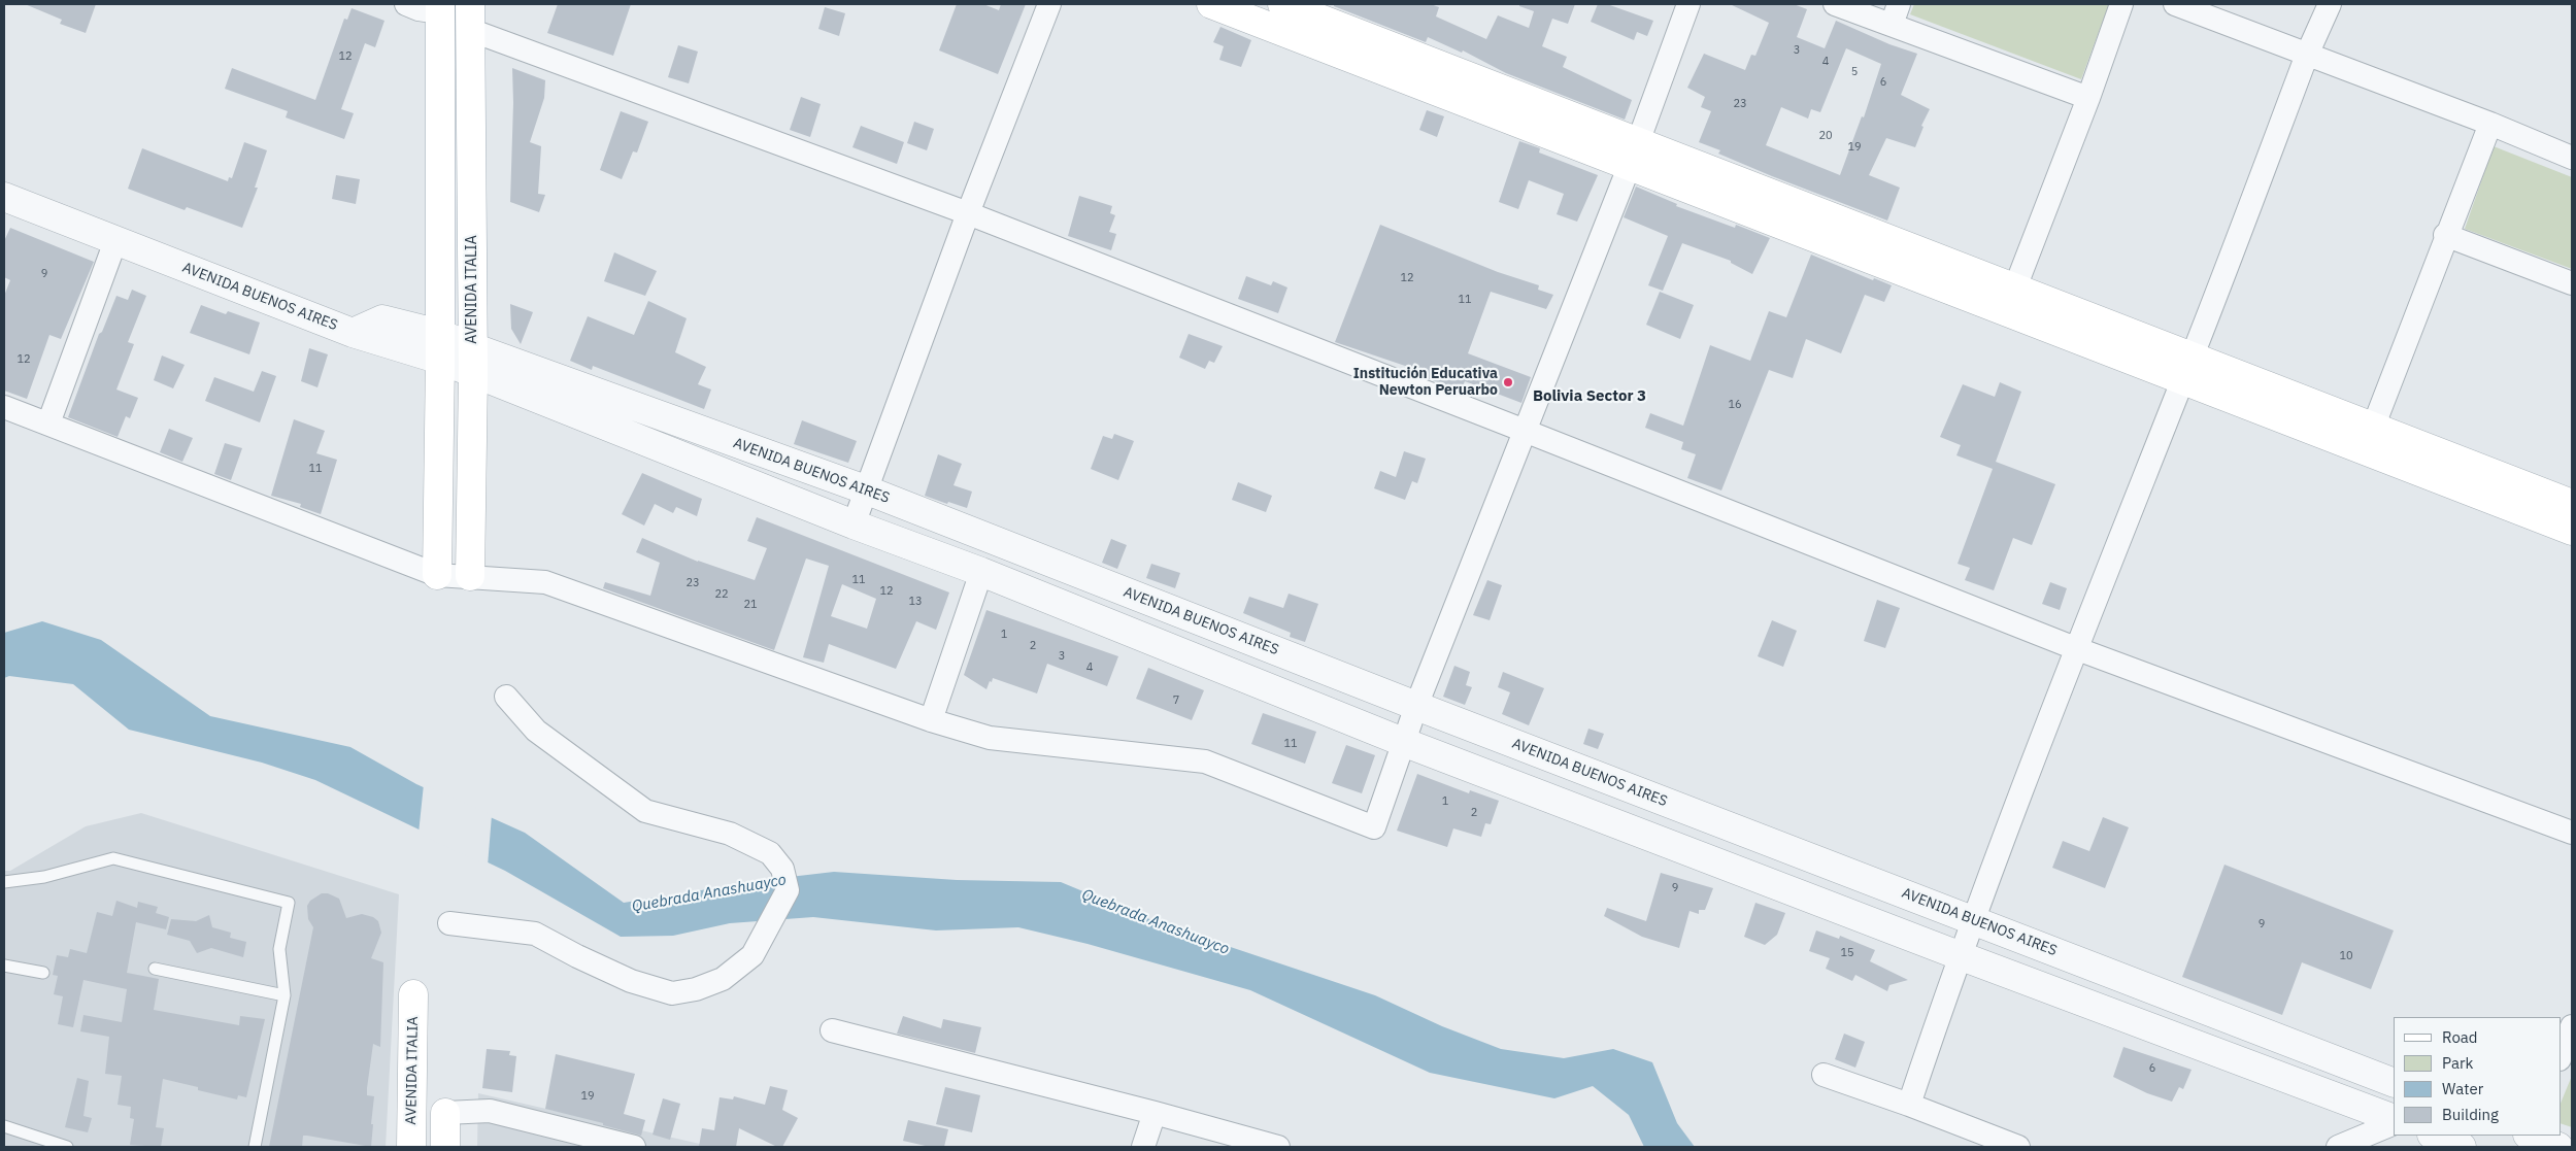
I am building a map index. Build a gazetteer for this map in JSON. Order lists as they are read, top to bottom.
{
  "streets": {
    "main road": ["AVENIDA ITALIA"],
    "street": ["AVENIDA BUENOS AIRES"]
  },
  "crossings": [
    ["AVENIDA ITALIA", "AVENIDA BUENOS AIRES"]
  ],
  "districts": ["Bolivia Sector 3"],
  "water": ["Quebrada Anashuayco"],
  "places": ["Institución Educativa Newton Peruarbo"],
  "house_numbers": [
    "3",
    "12",
    "4",
    "5",
    "6",
    "23",
    "20",
    "19",
    "9",
    "12",
    "11",
    "12",
    "16",
    "11",
    "11",
    "23",
    "12",
    "22",
    "13",
    "21",
    "1",
    "2",
    "3",
    "4",
    "7",
    "11",
    "1",
    "2",
    "9",
    "9",
    "15",
    "10",
    "6",
    "19"
  ],
  "legend": [
    "Road",
    "Park",
    "Water",
    "Building"
  ]
}
